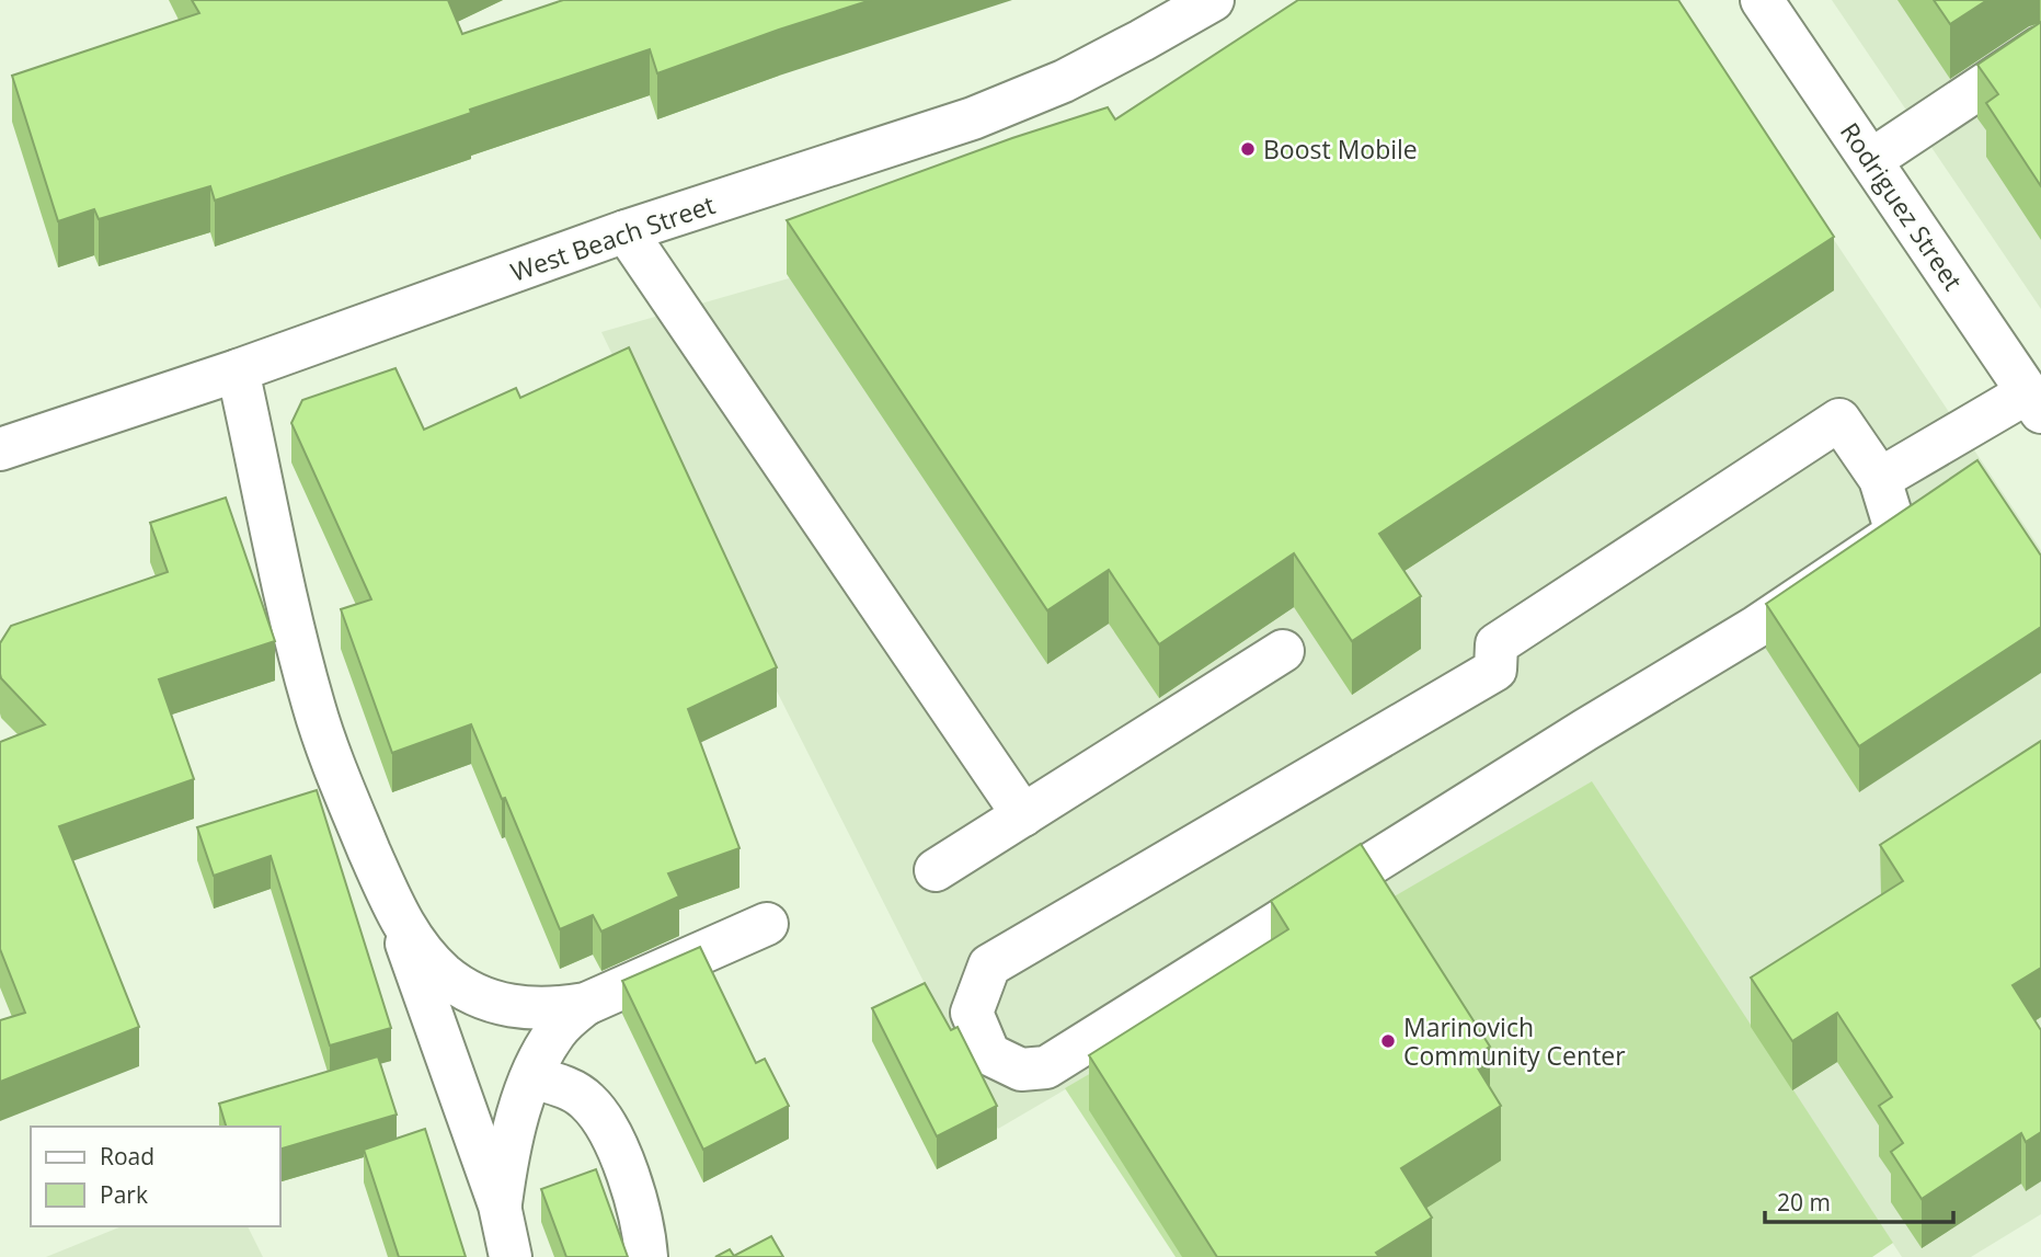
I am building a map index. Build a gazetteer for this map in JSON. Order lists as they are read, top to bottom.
{
  "streets": {
    "main road": ["Rodriguez Street", "West Beach Street"]
  },
  "places": ["Boost Mobile", "Marinovich Community Center"],
  "legend": ["Road", "Park"],
  "scale_bar": "20 m"
}
